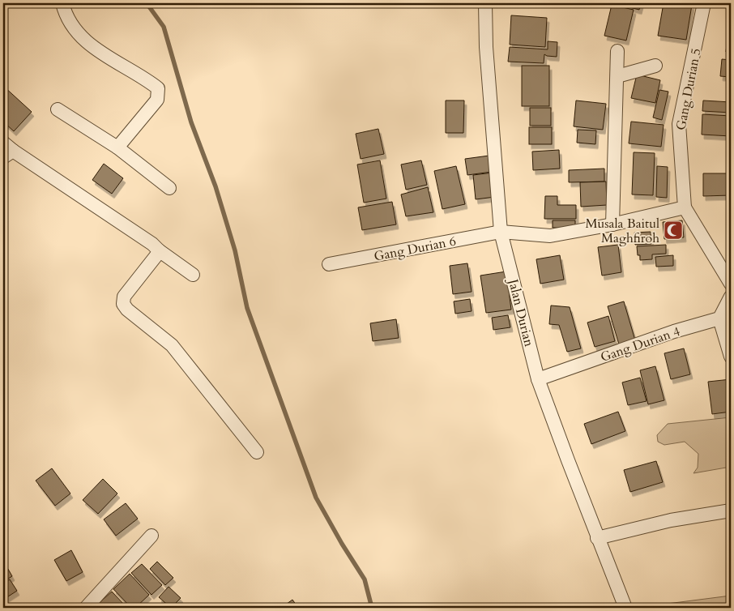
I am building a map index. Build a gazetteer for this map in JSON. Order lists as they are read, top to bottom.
{
  "streets": {
    "street": [
      "Gang Durian 5",
      "Gang Durian 6",
      "Jalan Durian",
      "Gang Durian 4"
    ]
  },
  "crossings": [
    ["Gang Durian 6", "Jalan Durian"],
    ["Jalan Durian", "Gang Durian 4"]
  ],
  "places": {
    "mosque": ["Musala Baitul Maghfiroh"]
  }
}
